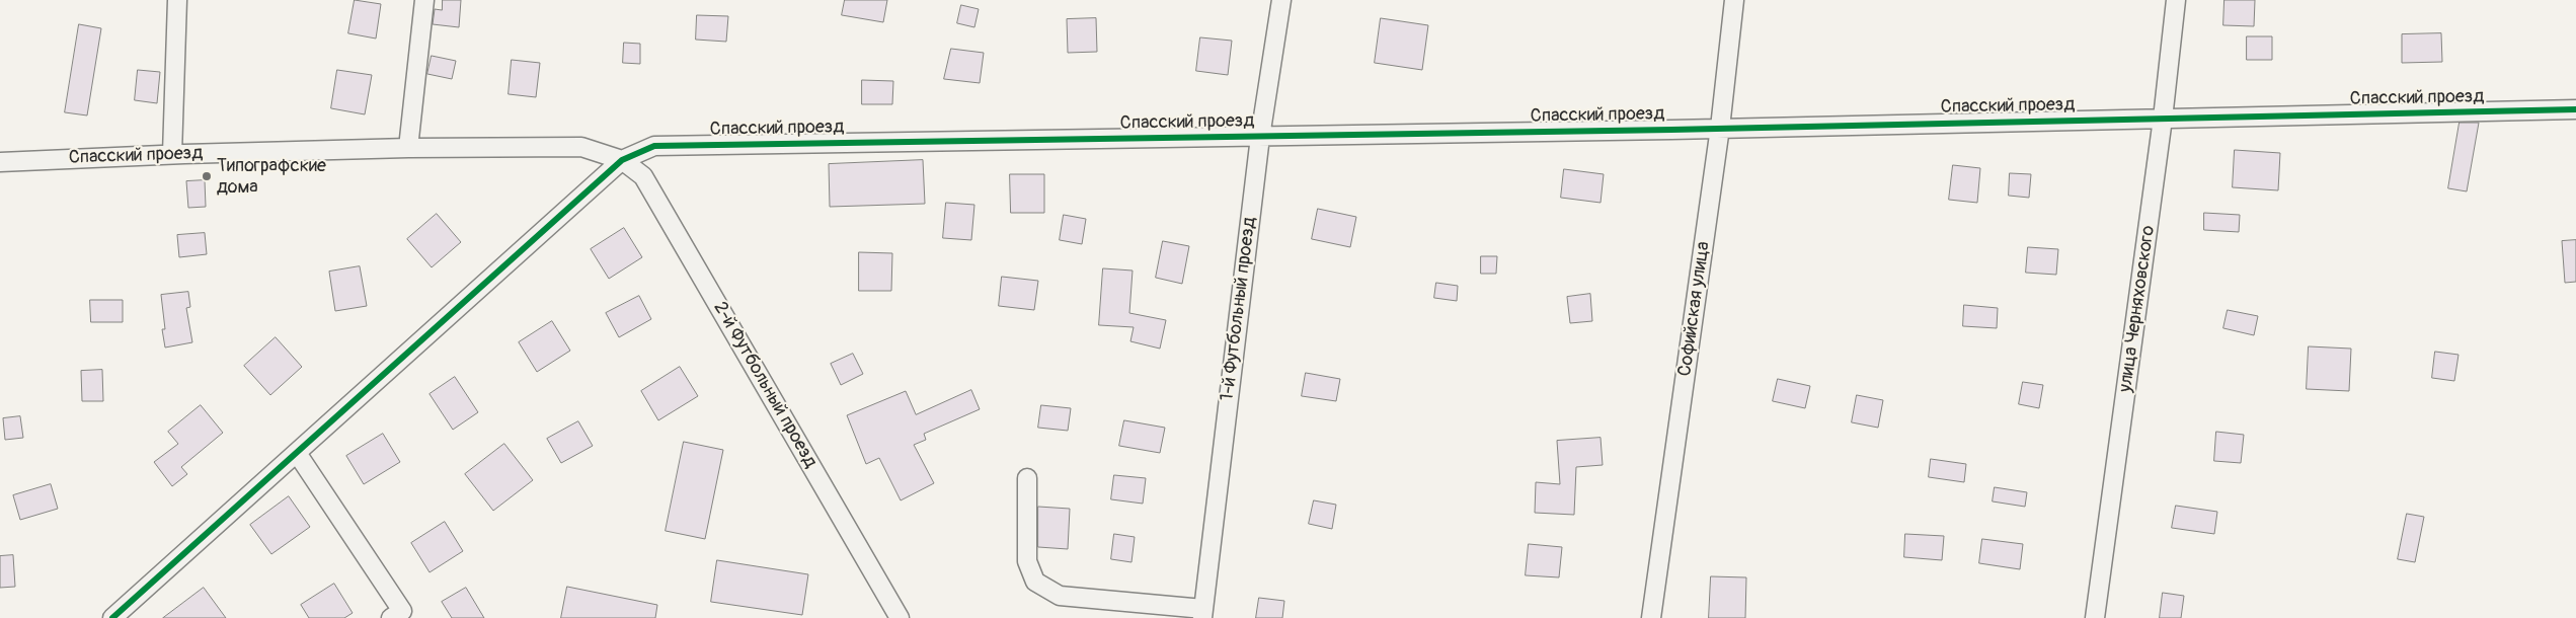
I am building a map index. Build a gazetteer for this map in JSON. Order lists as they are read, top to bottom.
{
  "streets": {
    "street": [
      "Спасский проезд",
      "1-й Футбольный проезд",
      "Софийская улица",
      "улица Черняховского",
      "2-й Футбольный проезд"
    ]
  },
  "crossings": [
    ["Спасский проезд", "1-й Футбольный проезд"],
    ["Спасский проезд", "Софийская улица"],
    ["Спасский проезд", "улица Черняховского"],
    ["Спасский проезд", "2-й Футбольный проезд"]
  ],
  "places": ["Типографские дома"]
}
